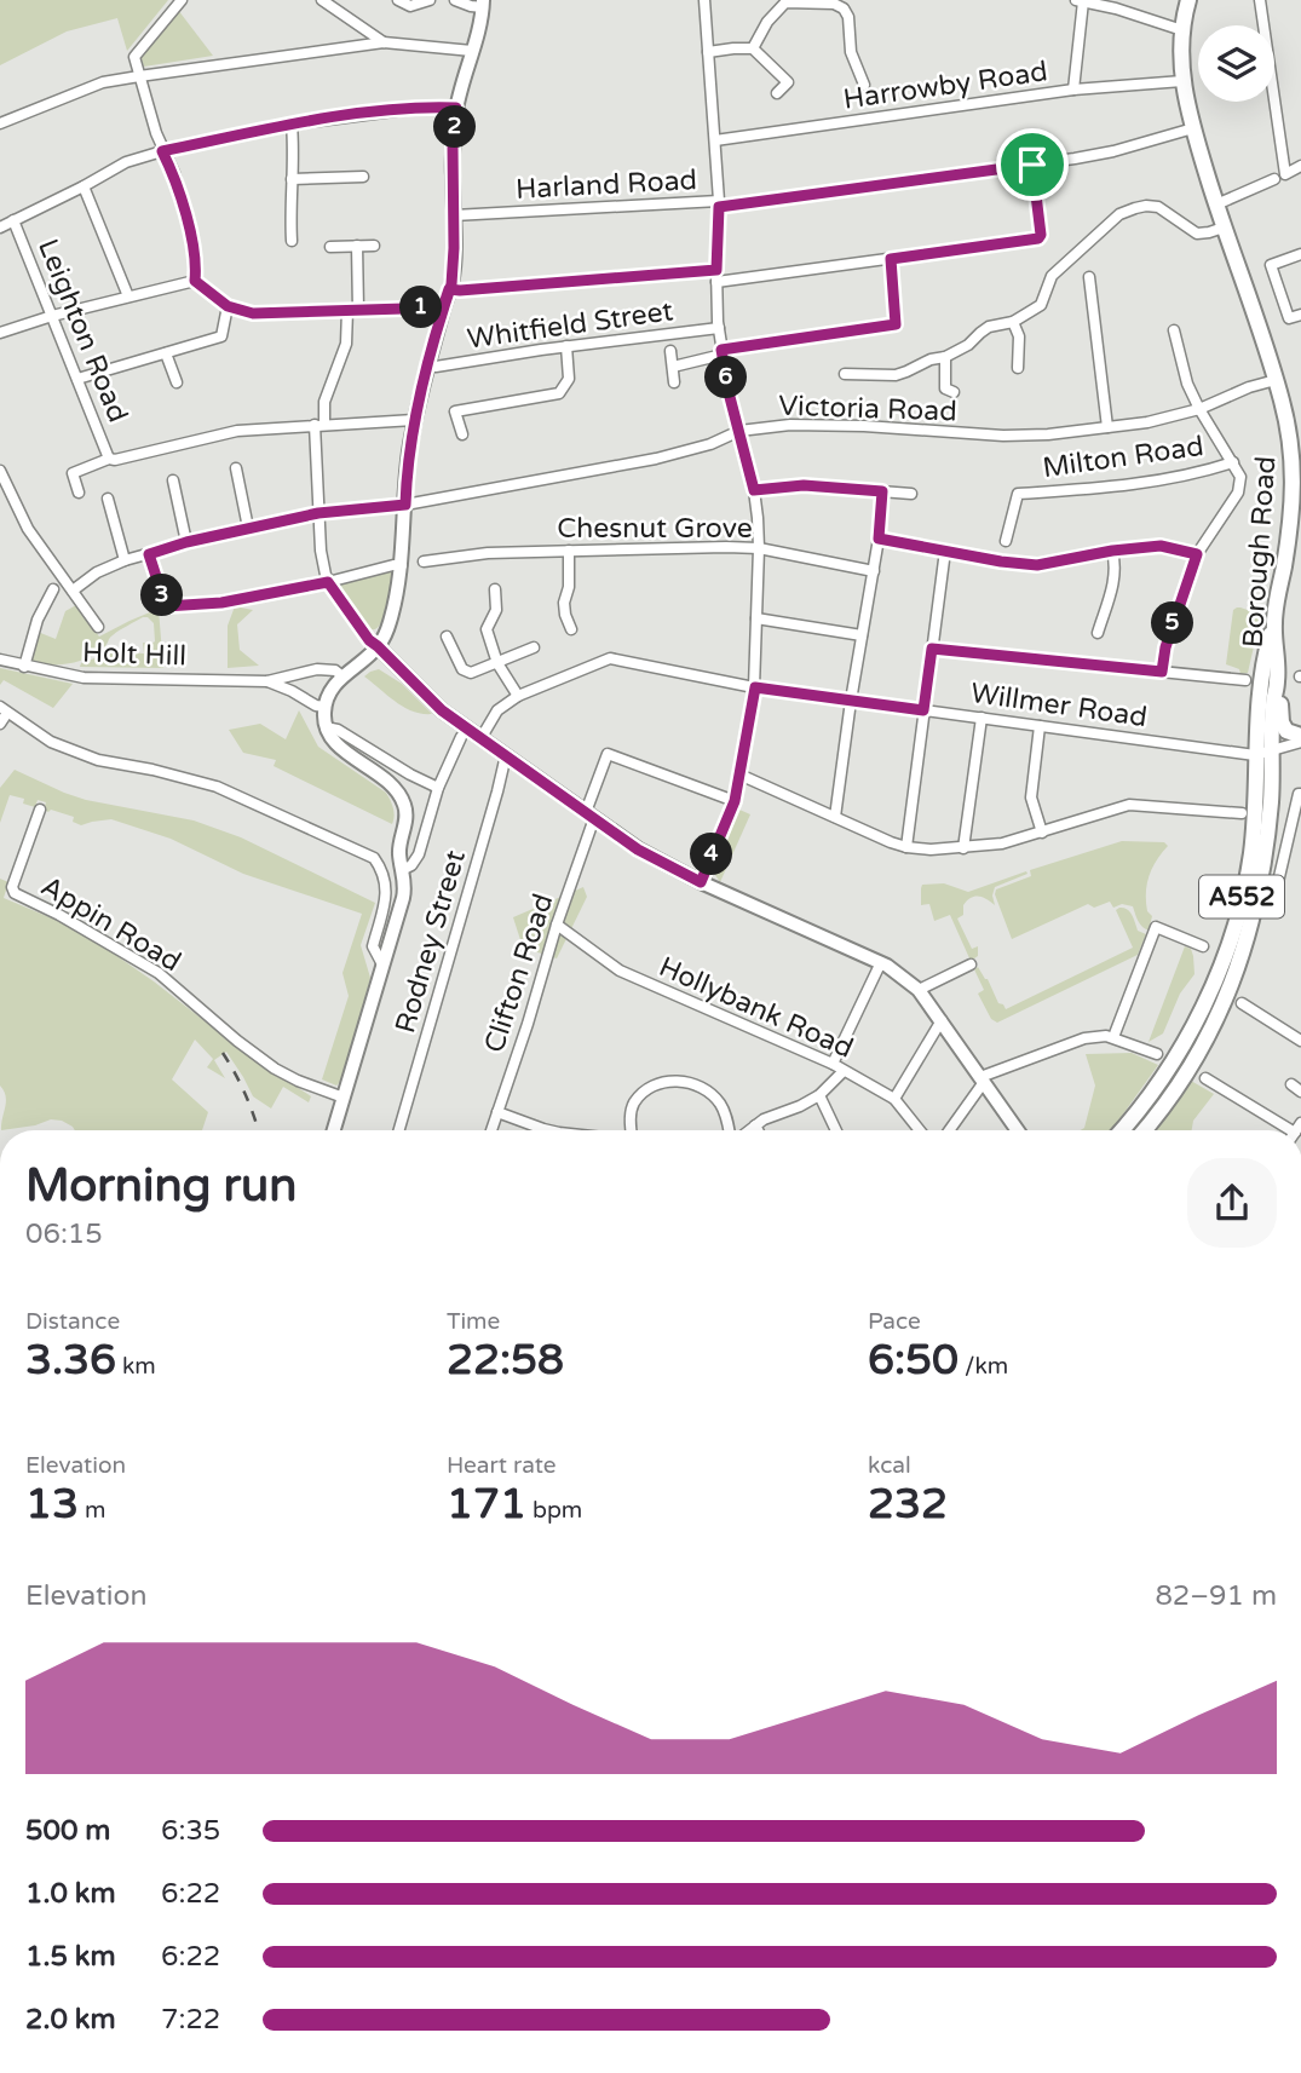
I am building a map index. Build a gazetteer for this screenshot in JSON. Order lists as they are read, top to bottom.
{
  "streets": {
    "highway": ["Borough Road", "A552"],
    "street": [
      "Harrowby Road",
      "Harland Road",
      "Whitfield Street",
      "Leighton Road",
      "Victoria Road",
      "Milton Road",
      "Chesnut Grove",
      "Holt Hill",
      "Willmer Road",
      "Appin Road",
      "Rodney Street",
      "Clifton Road",
      "Hollybank Road"
    ]
  },
  "crossings": [
    ["Harrowby Road", "Borough Road"],
    ["Harland Road", "Borough Road"],
    ["Victoria Road", "Borough Road"],
    ["Borough Road", "Willmer Road"],
    ["Borough Road", "A552"],
    ["Willmer Road", "A552"],
    ["Clifton Road", "Hollybank Road"]
  ],
  "page": {
    "pins": [
      "2",
      "1",
      "6",
      "3",
      "5",
      "4"
    ],
    "heading": ["Morning run", "06:15"],
    "stats": [
      ["Distance", "3.36 km"],
      ["Time", "22:58"],
      ["Pace", "6:50 /km"],
      ["Elevation", "13 m"],
      ["Heart rate", "171 bpm"],
      ["kcal", "232"]
    ],
    "chart": ["Elevation", "82–91 m"],
    "list": [
      {
        "name": "500 m",
        "note": "6:35"
      },
      {
        "name": "1.0 km",
        "note": "6:22"
      },
      {
        "name": "1.5 km",
        "note": "6:22"
      },
      {
        "name": "2.0 km",
        "note": "7:22"
      }
    ]
  }
}
